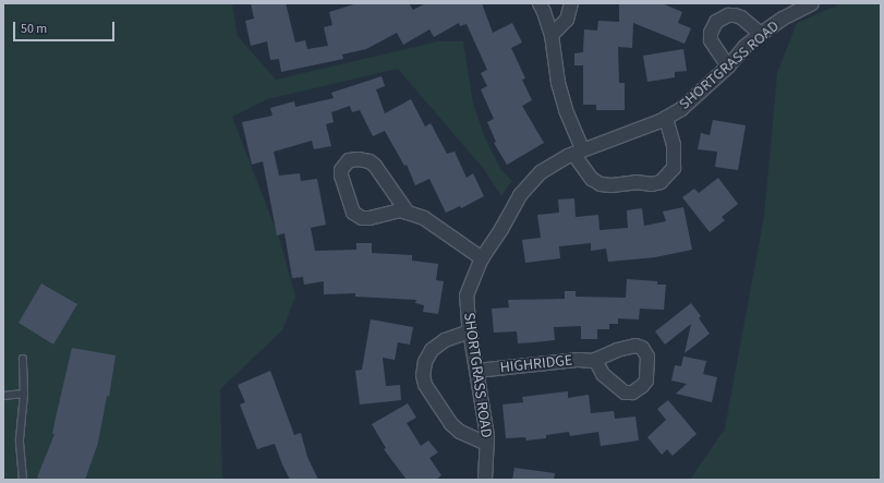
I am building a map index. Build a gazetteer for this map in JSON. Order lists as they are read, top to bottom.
{
  "streets": {
    "street": ["SHORTGRASS ROAD", "HIGHRIDGE"]
  },
  "crossings": [
    ["SHORTGRASS ROAD", "HIGHRIDGE"]
  ],
  "scale_bar": "50 m"
}
